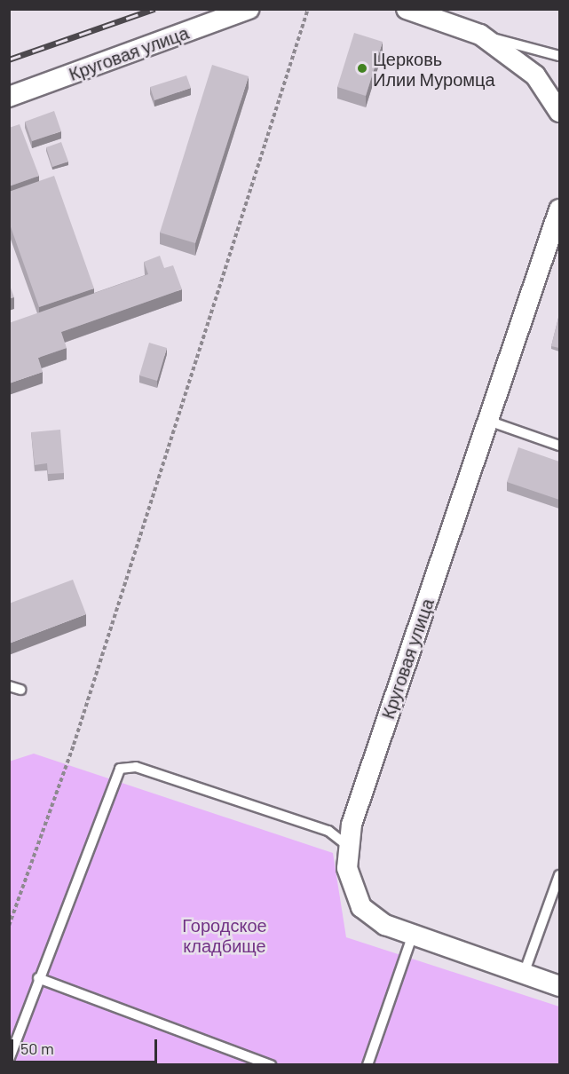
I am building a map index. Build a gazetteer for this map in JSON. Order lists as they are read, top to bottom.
{
  "streets": {
    "street": ["Круговая улица"]
  },
  "parks": ["Городское кладбище"],
  "places": ["Церковь Илии Муромца"],
  "scale_bar": "50 m"
}
